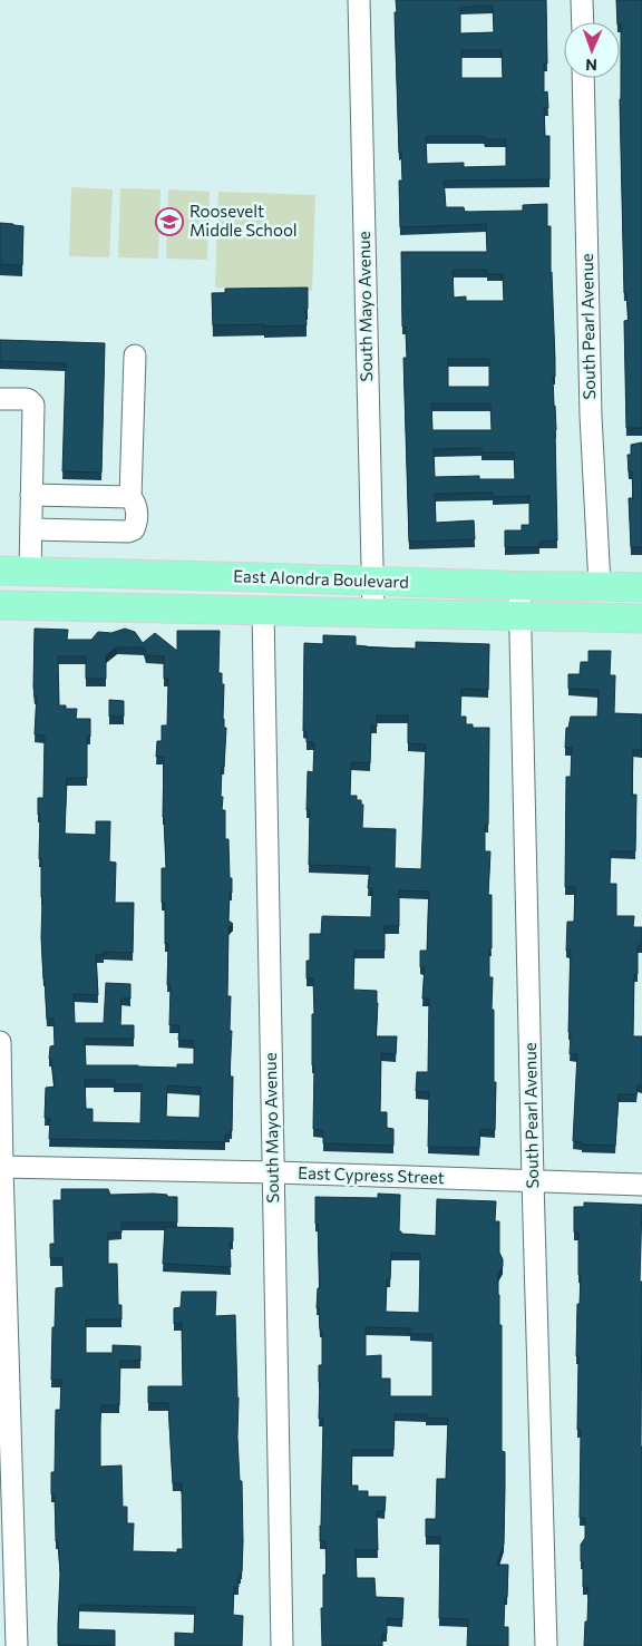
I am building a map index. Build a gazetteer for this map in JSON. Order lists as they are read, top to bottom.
{
  "streets": {
    "main road": ["East Alondra Boulevard"],
    "street": ["South Mayo Avenue", "South Pearl Avenue", "East Cypress Street"]
  },
  "crossings": [
    ["South Mayo Avenue", "East Alondra Boulevard"],
    ["South Mayo Avenue", "East Cypress Street"],
    ["South Pearl Avenue", "East Alondra Boulevard"],
    ["South Pearl Avenue", "East Cypress Street"]
  ],
  "places": {
    "school or university": ["Roosevelt Middle School"]
  },
  "north": "bottom"
}
